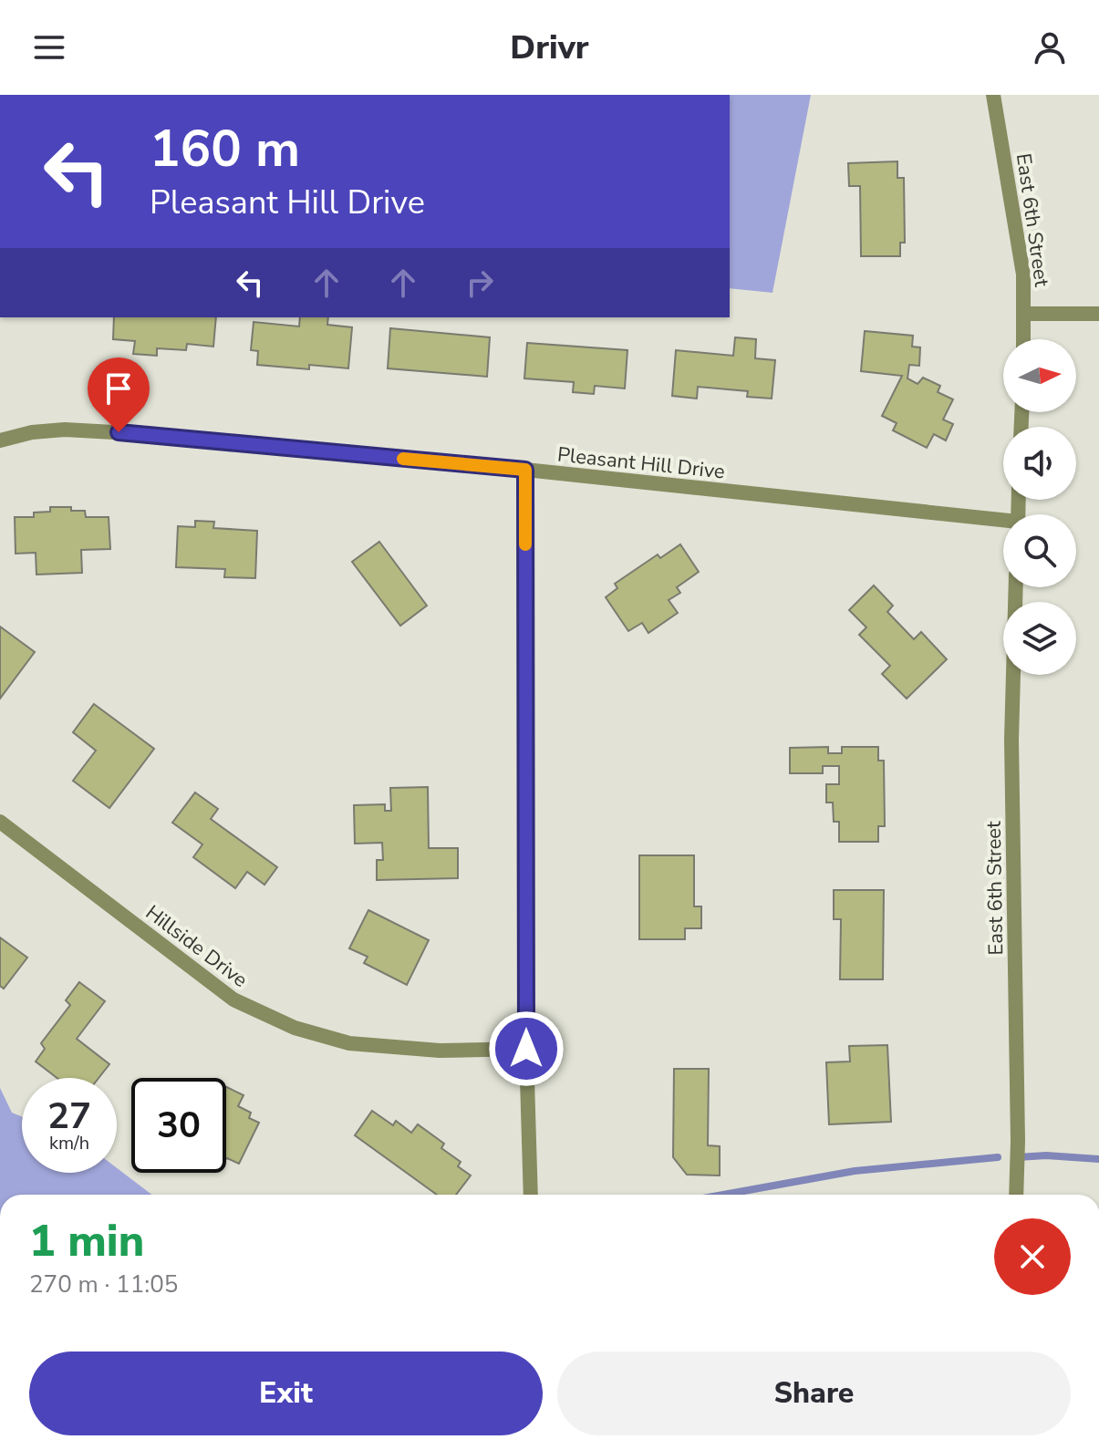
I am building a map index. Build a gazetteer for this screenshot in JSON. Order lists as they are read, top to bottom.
{
  "streets": {
    "street": ["East 6th Street", "Pleasant Hill Drive", "Hillside Drive"]
  },
  "north": "right",
  "page": {
    "header": "Drivr",
    "turn": ["160 m", "Pleasant Hill Drive"],
    "speed": "27 km/h",
    "limit": "30",
    "heading": ["1 min", "270 m · 11:05"],
    "buttons": ["Exit", "Share"]
  }
}
